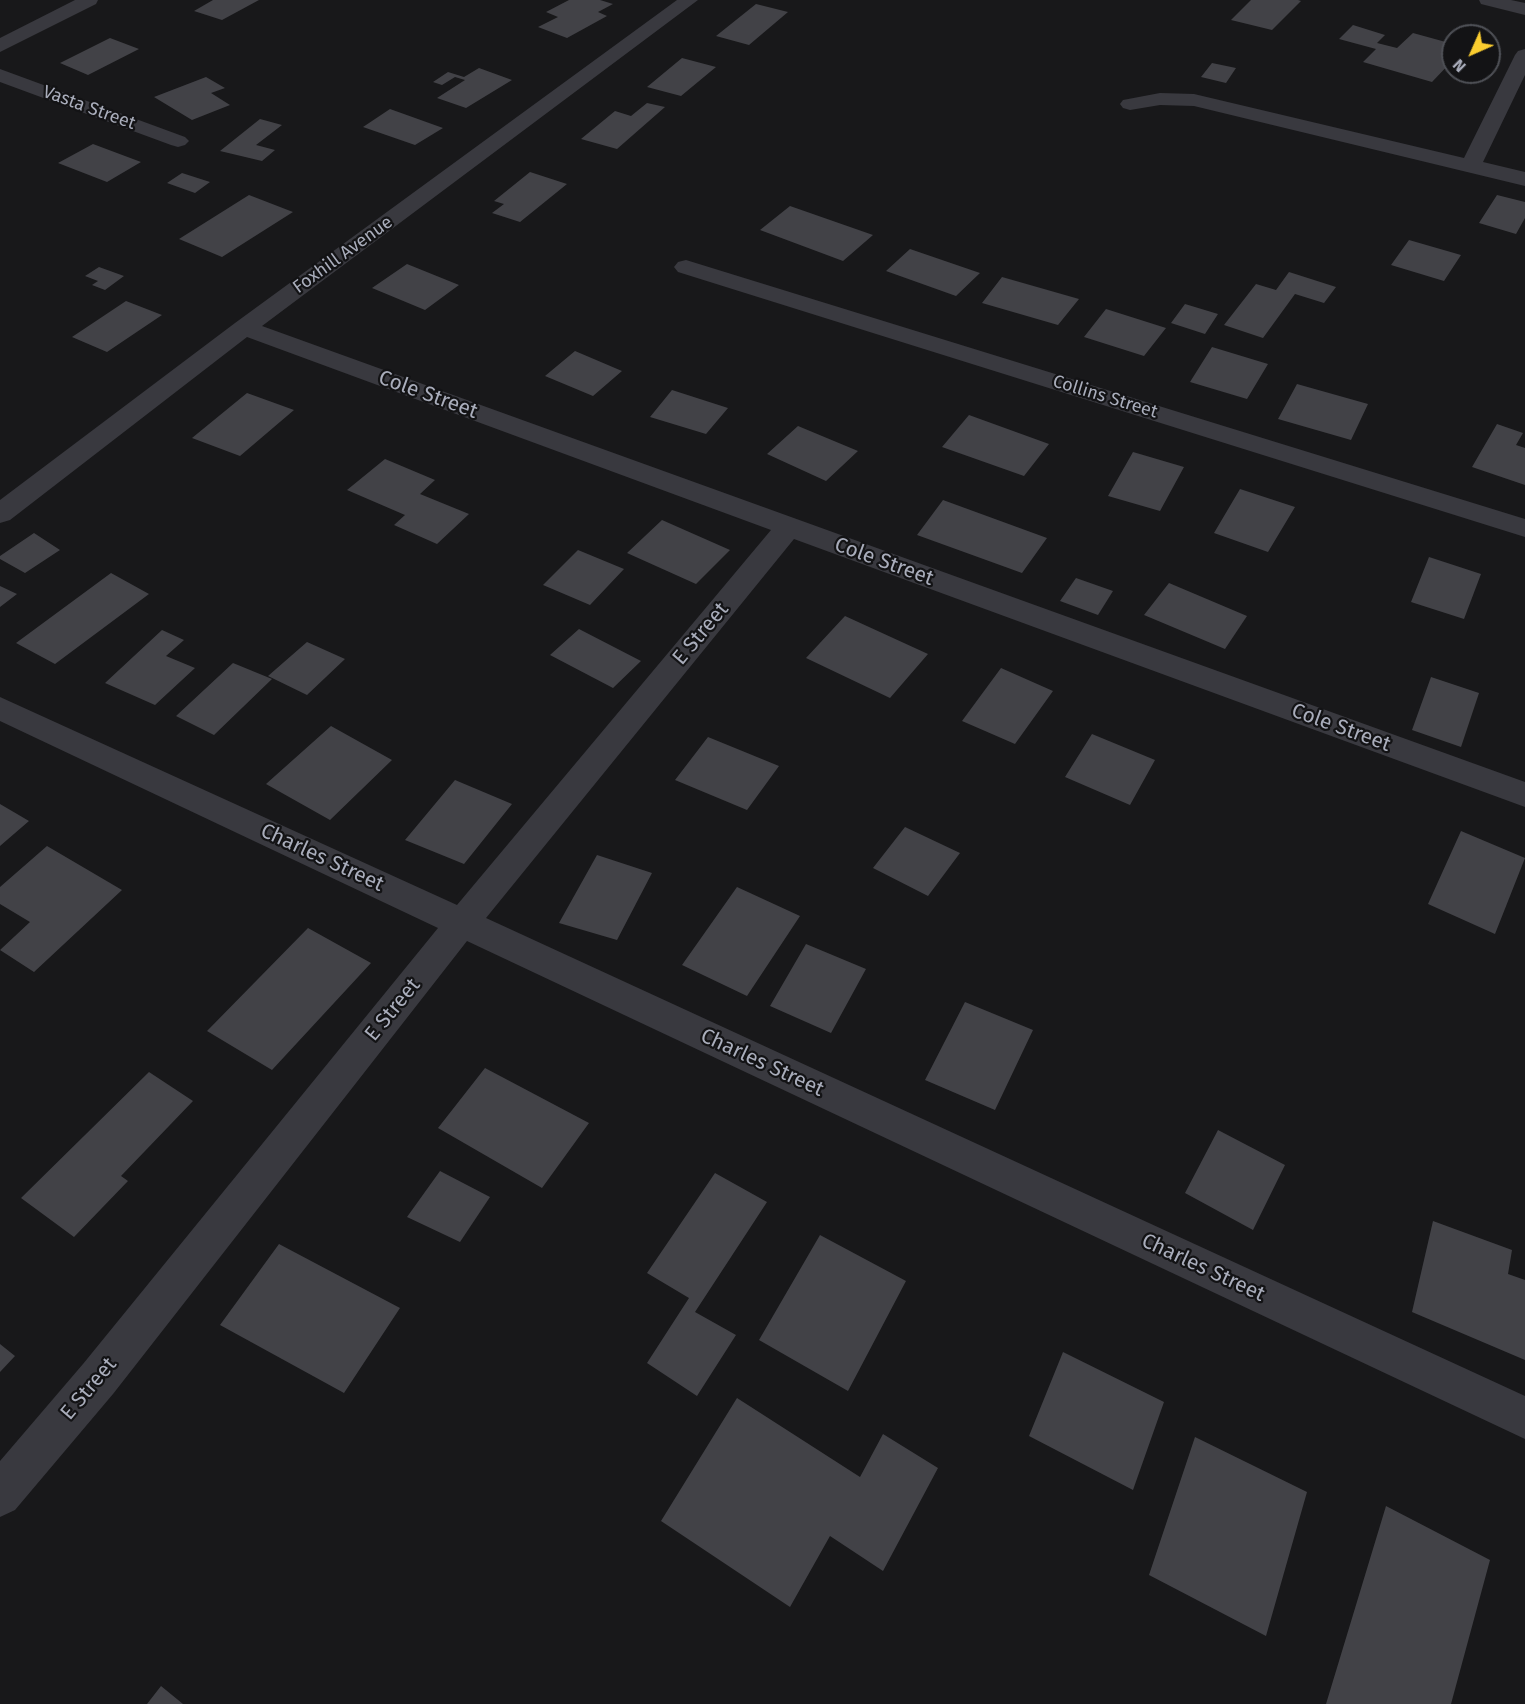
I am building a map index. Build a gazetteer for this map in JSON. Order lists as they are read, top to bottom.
{
  "streets": {
    "street": [
      "Vasta Street",
      "Foxhill Avenue",
      "Cole Street",
      "Collins Street",
      "E Street",
      "Charles Street"
    ]
  },
  "crossings": [
    ["Foxhill Avenue", "Cole Street"],
    ["Cole Street", "E Street"],
    ["E Street", "Charles Street"]
  ],
  "north": "bottom left"
}
